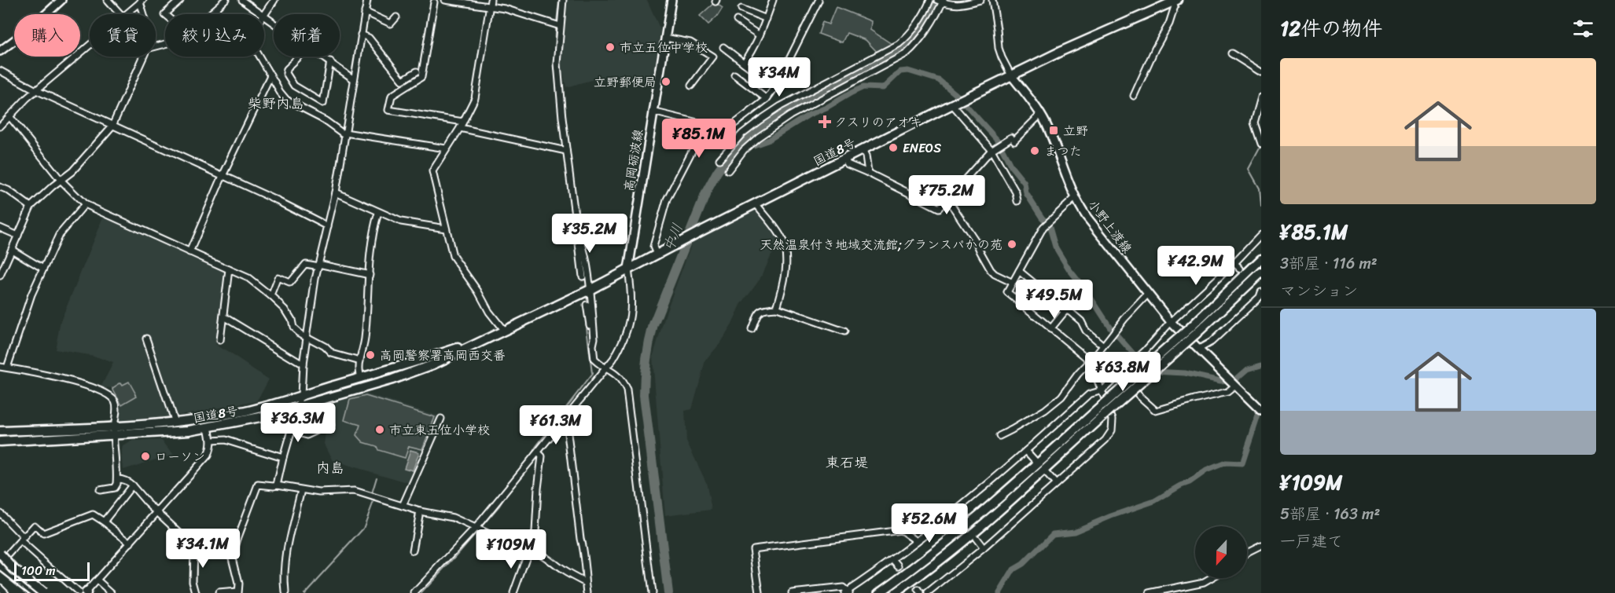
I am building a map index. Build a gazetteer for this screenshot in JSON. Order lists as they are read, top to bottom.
{
  "streets": {
    "highway": ["国道8号"],
    "main road": ["高岡砺波線", "小野上渡線"]
  },
  "crossings": [
    ["国道8号", "高岡砺波線"],
    ["国道8号", "小野上渡線"]
  ],
  "districts": ["柴野内島", "東石堤", "内島"],
  "water": ["中川"],
  "places": {
    "other": [
      "市立五位中学校",
      "立野郵便局",
      "ENEOS",
      "まつた",
      "天然温泉付き地域交流館;グランスパかの苑",
      "高岡警察署高岡西交番",
      "市立東五位小学校",
      "ローソン"
    ],
    "health": ["クスリのアオキ"],
    "transit": ["立野"]
  },
  "scale_bar": "100 m",
  "north": "bottom",
  "page": {
    "heading": "12件の物件",
    "chip": [
      "購入",
      "賃貸",
      "絞り込み",
      "新着"
    ],
    "list": [
      {
        "name": "¥85.1M",
        "note": "3部屋 · 116 m² · マンション"
      },
      {
        "name": "¥109M",
        "note": "5部屋 · 163 m² · 一戸建て"
      }
    ],
    "price": [
      "¥34M",
      "¥85.1M",
      "¥75.2M",
      "¥35.2M",
      "¥42.9M",
      "¥49.5M",
      "¥63.8M",
      "¥36.3M",
      "¥61.3M",
      "¥52.6M",
      "¥34.1M",
      "¥109M"
    ],
    "scale": "100 m"
  }
}
